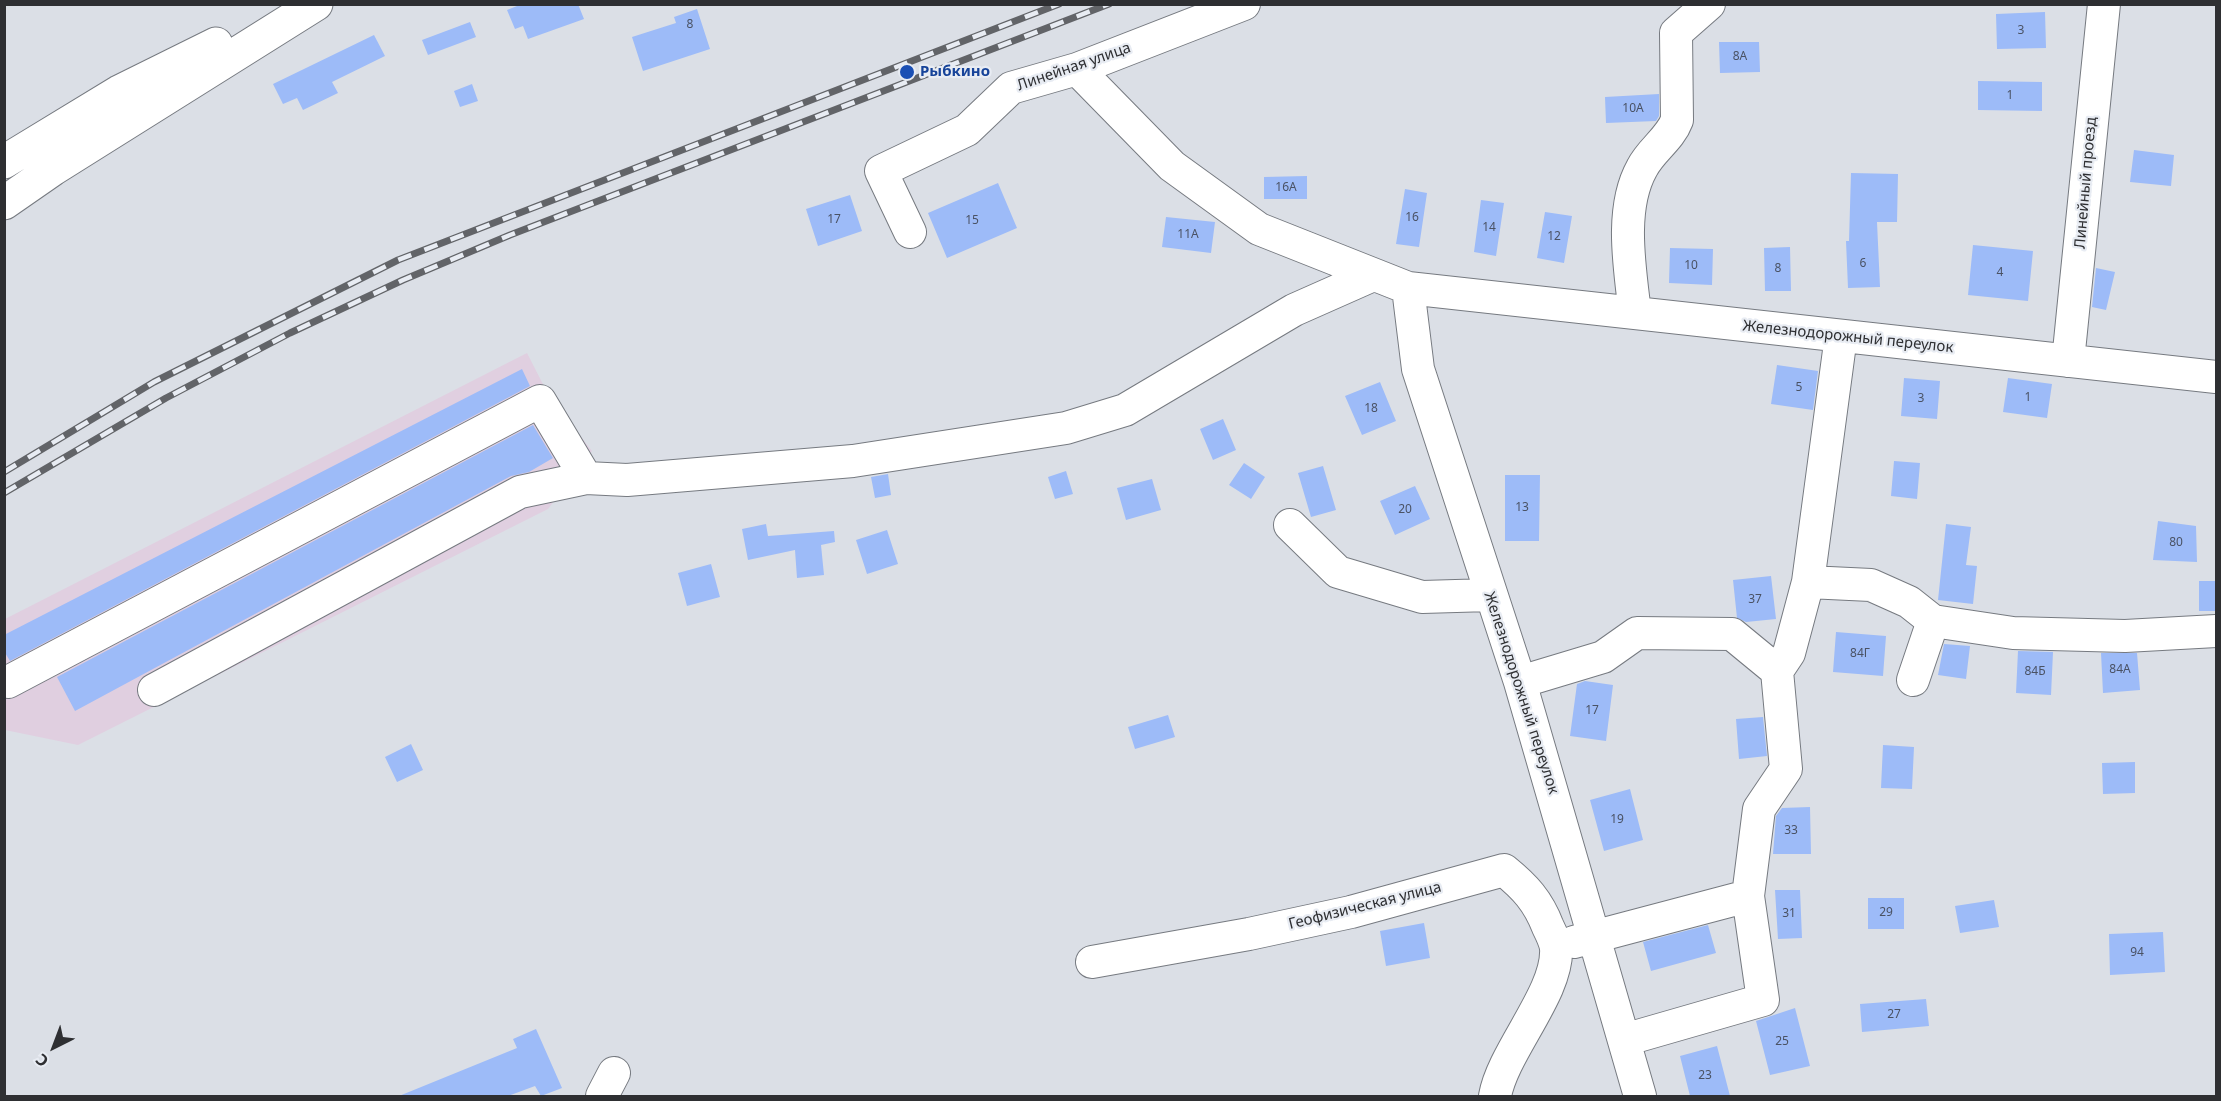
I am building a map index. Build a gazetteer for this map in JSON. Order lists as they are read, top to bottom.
{
  "streets": {
    "street": [
      "Линейная улица",
      "Линейный проезд",
      "Железнодорожный переулок",
      "Геофизическая улица"
    ]
  },
  "crossings": [
    ["Линейная улица", "Железнодорожный переулок"],
    ["Линейный проезд", "Железнодорожный переулок"]
  ],
  "places": ["Рыбкино"],
  "house_numbers": [
    "8",
    "3",
    "8А",
    "1",
    "10А",
    "16А",
    "16",
    "17",
    "15",
    "14",
    "11А",
    "12",
    "6",
    "10",
    "8",
    "4",
    "5",
    "1",
    "3",
    "18",
    "13",
    "20",
    "80",
    "37",
    "84Г",
    "84А",
    "84Б",
    "17",
    "19",
    "33",
    "29",
    "31",
    "94",
    "27",
    "25",
    "23"
  ],
  "north": "bottom left"
}
